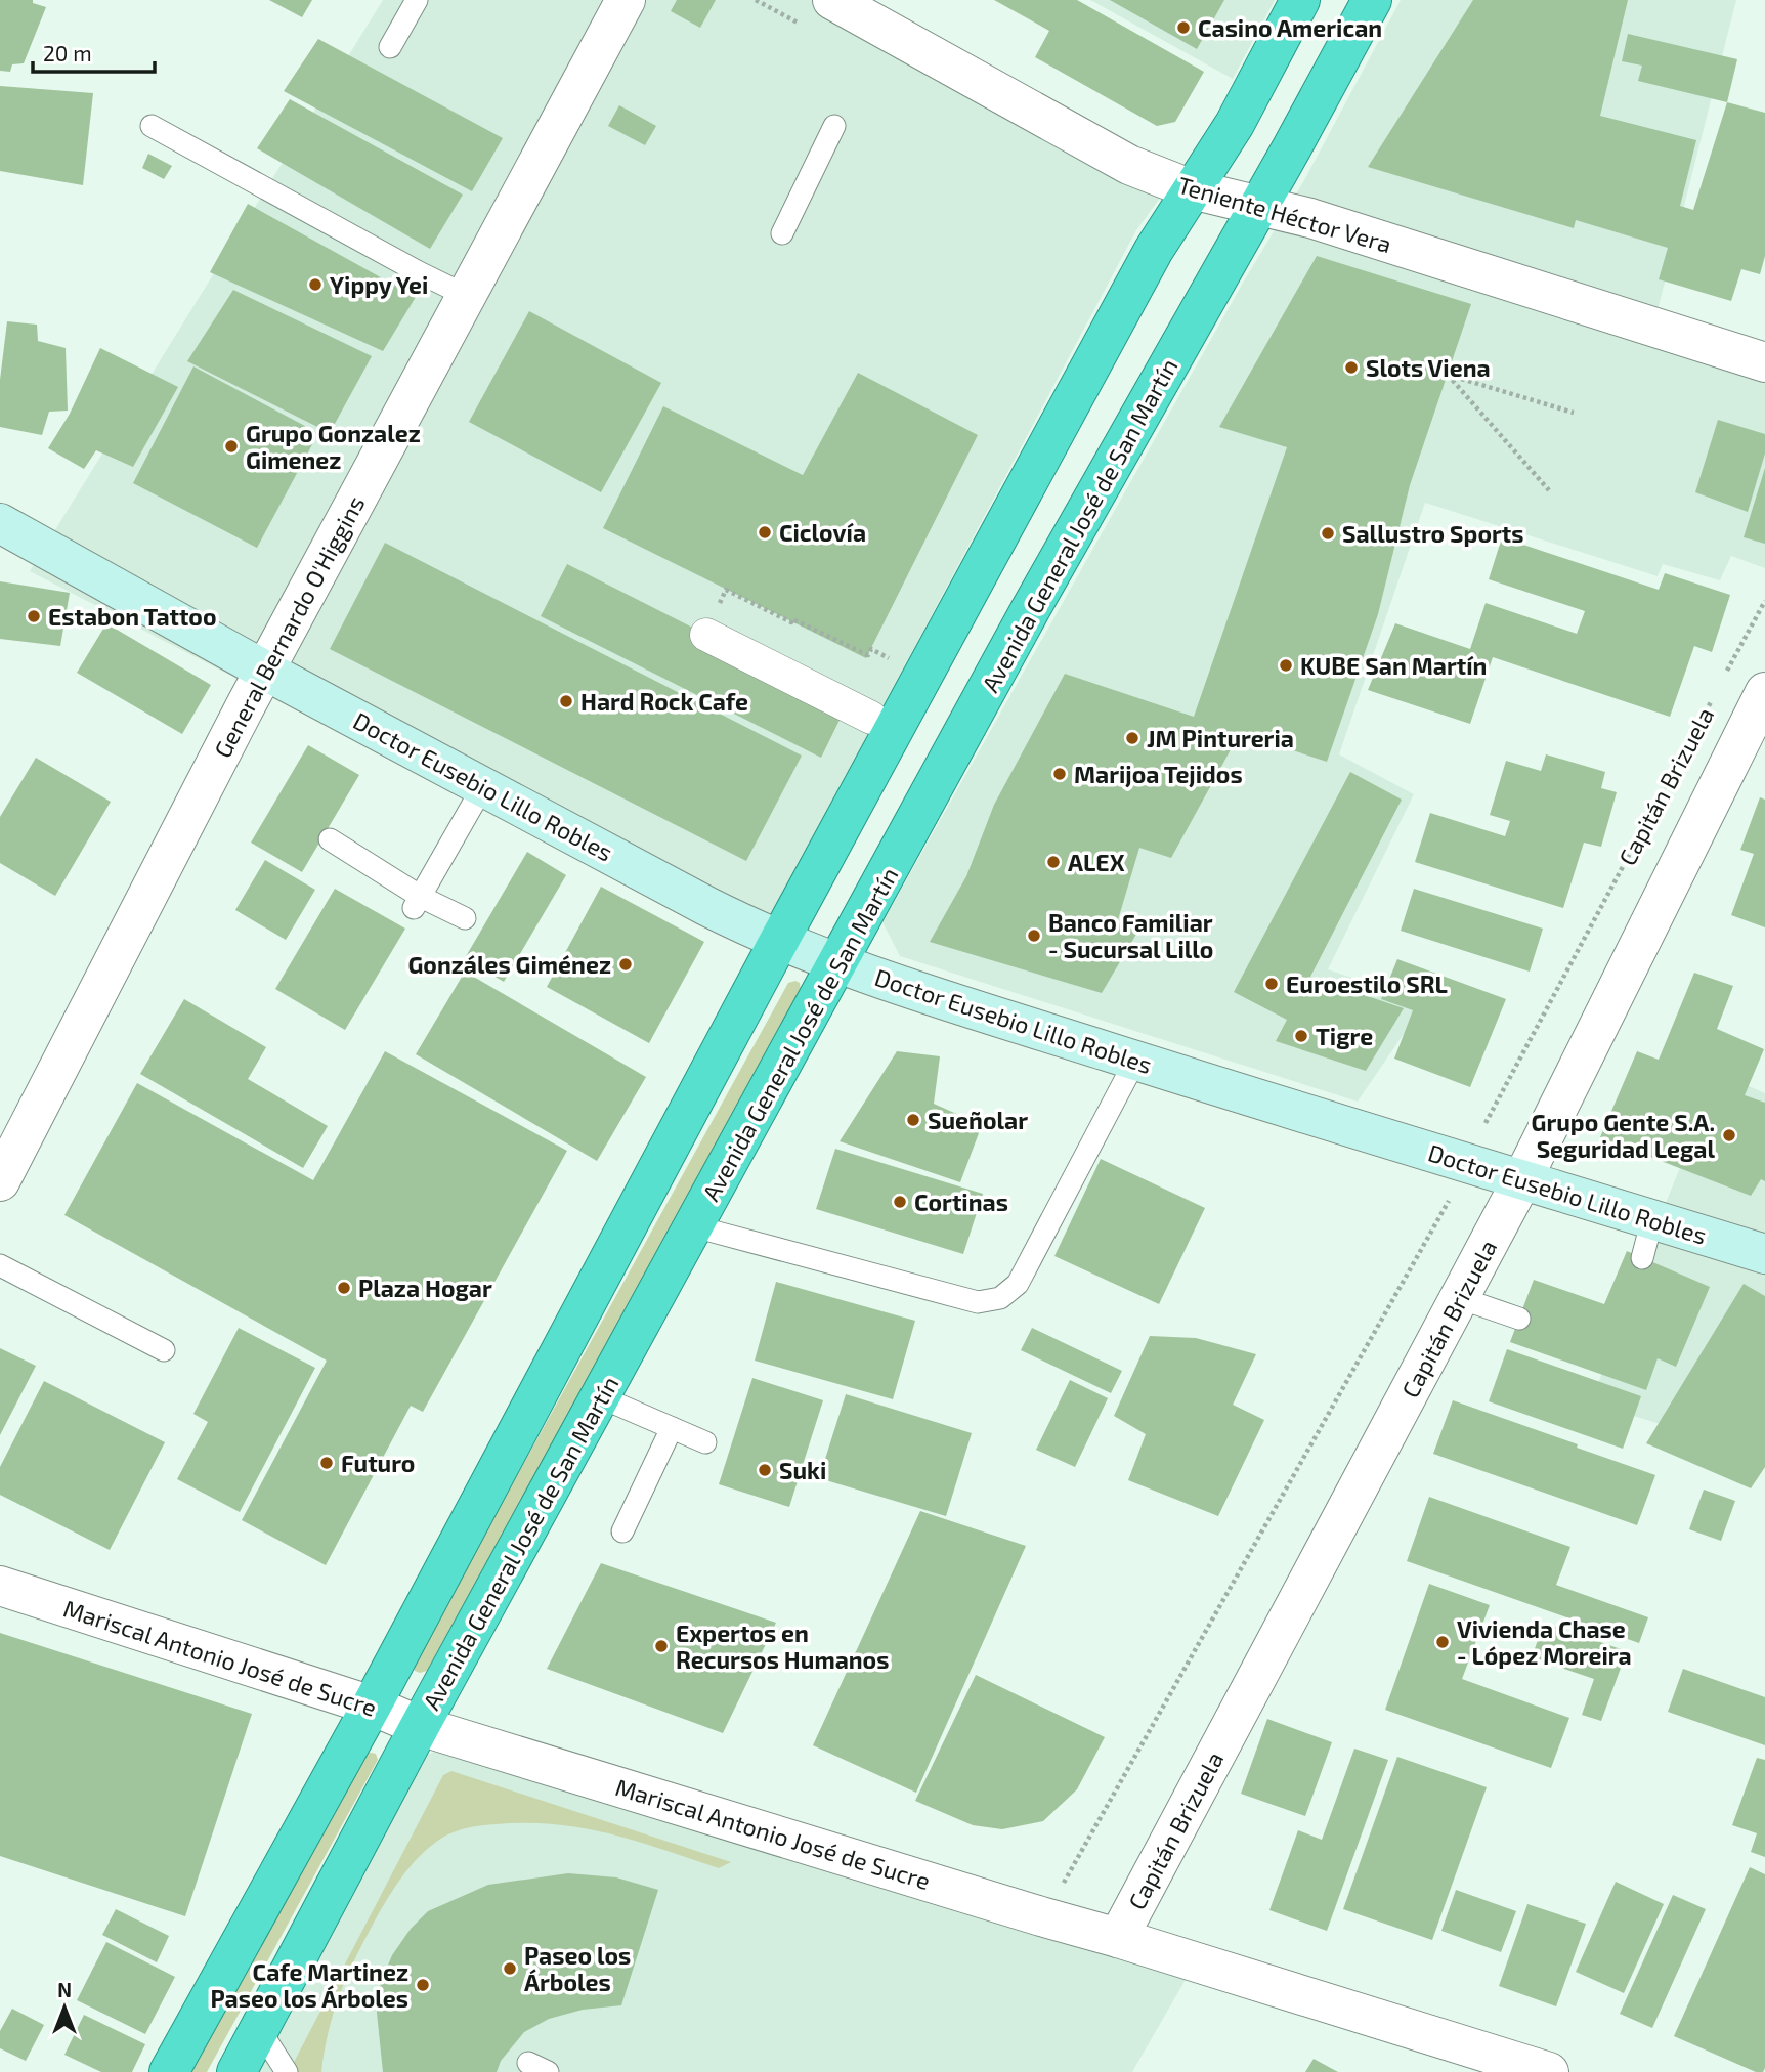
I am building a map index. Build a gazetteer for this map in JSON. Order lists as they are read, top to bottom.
{
  "streets": {
    "highway": ["Avenida General José de San Martín"],
    "main road": ["Doctor Eusebio Lillo Robles"],
    "street": [
      "Teniente Héctor Vera",
      "General Bernardo O'Higgins",
      "Capitán Brizuela",
      "Mariscal Antonio José de Sucre"
    ]
  },
  "crossings": [
    ["Teniente Héctor Vera", "Avenida General José de San Martín"],
    ["Avenida General José de San Martín", "Doctor Eusebio Lillo Robles"],
    ["Avenida General José de San Martín", "Mariscal Antonio José de Sucre"],
    ["General Bernardo O'Higgins", "Doctor Eusebio Lillo Robles"],
    ["Doctor Eusebio Lillo Robles", "Capitán Brizuela"],
    ["Capitán Brizuela", "Mariscal Antonio José de Sucre"]
  ],
  "places": [
    "Casino American",
    "Yippy Yei",
    "Slots Viena",
    "Grupo Gonzalez Gimenez",
    "Ciclovía",
    "Sallustro Sports",
    "Estabon Tattoo",
    "KUBE San Martín",
    "Hard Rock Cafe",
    "JM Pintureria",
    "Marijoa Tejidos",
    "ALEX",
    "Banco Familiar - Sucursal Lillo",
    "Gonzáles Giménez",
    "Euroestilo SRL",
    "Tigre",
    "Sueñolar",
    "Grupo Gente S.A. Seguridad Legal",
    "Cortinas",
    "Plaza Hogar",
    "Futuro",
    "Suki",
    "Vivienda Chase - López Moreira",
    "Expertos en Recursos Humanos",
    "Paseo los Árboles",
    "Cafe Martinez Paseo los Árboles"
  ],
  "scale_bar": "20 m",
  "north": "top"
}
